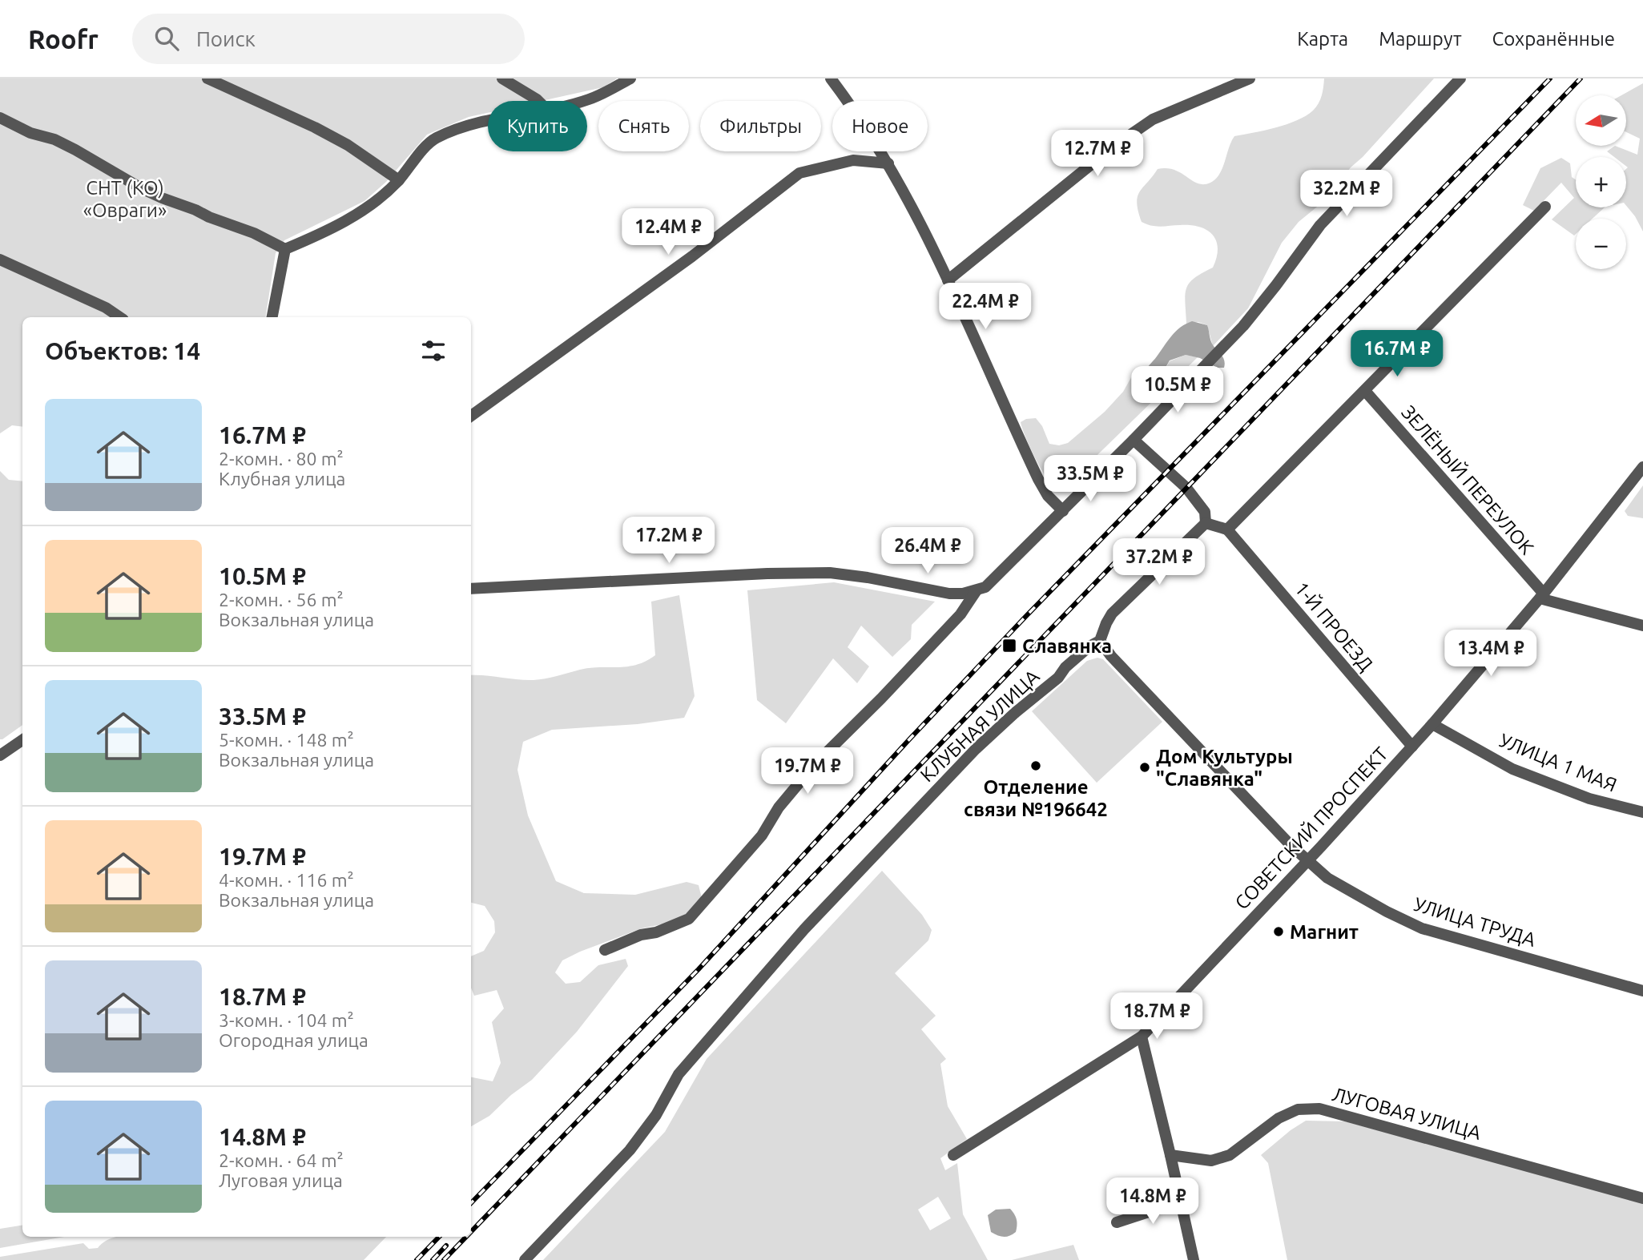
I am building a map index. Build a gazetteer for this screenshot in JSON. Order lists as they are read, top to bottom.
{
  "streets": {
    "street": [
      "ЗЕЛЁНЫЙ ПЕРЕУЛОК",
      "1-Й ПРОЕЗД",
      "КЛУБНАЯ УЛИЦА",
      "УЛИЦА 1 МАЯ",
      "СОВЕТСКИЙ ПРОСПЕКТ",
      "УЛИЦА ТРУДА",
      "ЛУГОВАЯ УЛИЦА"
    ]
  },
  "crossings": [
    ["ЗЕЛЁНЫЙ ПЕРЕУЛОК", "СОВЕТСКИЙ ПРОСПЕКТ"],
    ["1-Й ПРОЕЗД", "СОВЕТСКИЙ ПРОСПЕКТ"],
    ["КЛУБНАЯ УЛИЦА", "УЛИЦА ТРУДА"],
    ["УЛИЦА 1 МАЯ", "СОВЕТСКИЙ ПРОСПЕКТ"],
    ["СОВЕТСКИЙ ПРОСПЕКТ", "УЛИЦА ТРУДА"]
  ],
  "parks": ["СНТ (КО) «Овраги»"],
  "places": {
    "transit": ["Славянка"],
    "other": ["Отделение связи №196642", "Дом Культуры \"Славянка\"", "Магнит"]
  },
  "north": "left",
  "page": {
    "header": "Roofr",
    "search": "Поиск",
    "nav": ["Карта", "Маршрут", "Сохранённые"],
    "map_buttons": ["+", "−"],
    "chip": [
      "Купить",
      "Снять",
      "Фильтры",
      "Новое"
    ],
    "price": [
      "12.7M ₽",
      "32.2M ₽",
      "12.4M ₽",
      "22.4M ₽",
      "16.7M ₽",
      "10.5M ₽",
      "33.5M ₽",
      "17.2M ₽",
      "26.4M ₽",
      "37.2M ₽",
      "13.4M ₽",
      "19.7M ₽",
      "18.7M ₽",
      "14.8M ₽"
    ],
    "heading": "Объектов: 14",
    "list": [
      {
        "name": "16.7M ₽",
        "note": "2-комн. · 80 m² · Клубная улица"
      },
      {
        "name": "10.5M ₽",
        "note": "2-комн. · 56 m² · Вокзальная улица"
      },
      {
        "name": "33.5M ₽",
        "note": "5-комн. · 148 m² · Вокзальная улица"
      },
      {
        "name": "19.7M ₽",
        "note": "4-комн. · 116 m² · Вокзальная улица"
      },
      {
        "name": "18.7M ₽",
        "note": "3-комн. · 104 m² · Огородная улица"
      },
      {
        "name": "14.8M ₽",
        "note": "2-комн. · 64 m² · Луговая улица"
      }
    ]
  }
}
